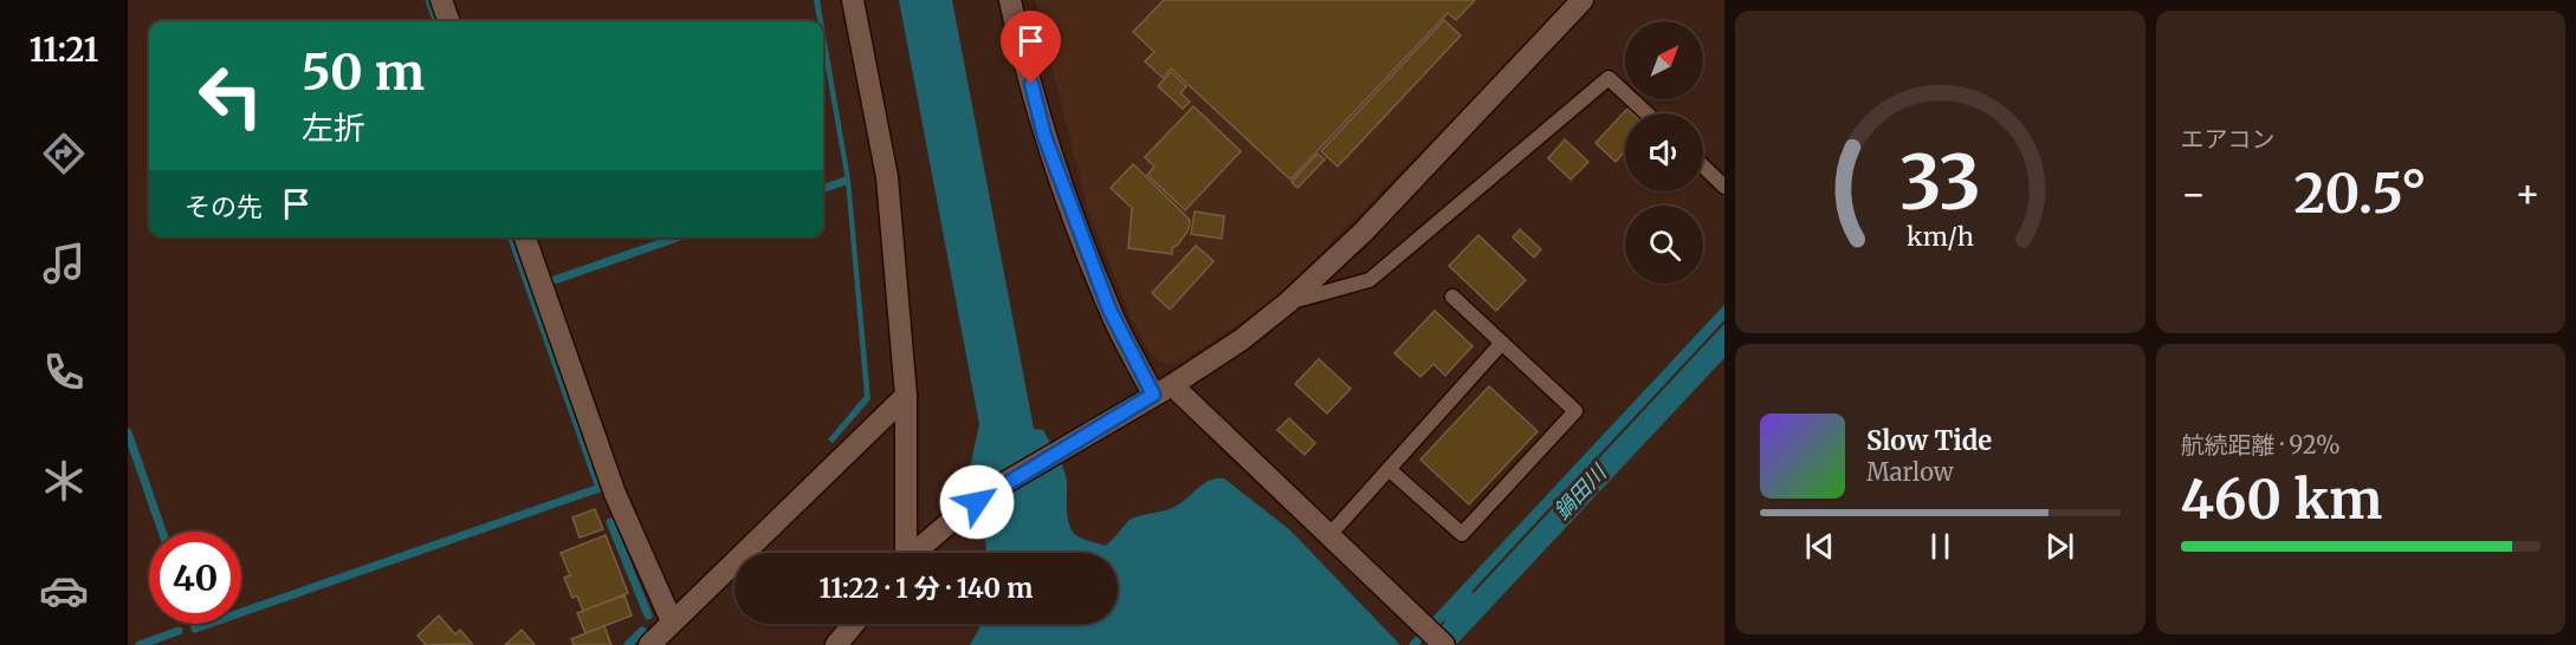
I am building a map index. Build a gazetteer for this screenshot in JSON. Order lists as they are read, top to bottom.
{
  "water": ["鍋田川"],
  "north": "top right",
  "page": {
    "tabs": "11:21",
    "tile": [
      "エアコン",
      ["航続距離 · 92%", "460 km"]
    ],
    "turn": ["50 m", "左折"],
    "heat": ["−", "20.5°", "+"],
    "then": "その先",
    "song": ["Slow Tide", "Marlow"],
    "limit": "40",
    "trip": "11:22 · 1 分 · 140 m",
    "gauge": ["33", "km/h"]
  }
}
